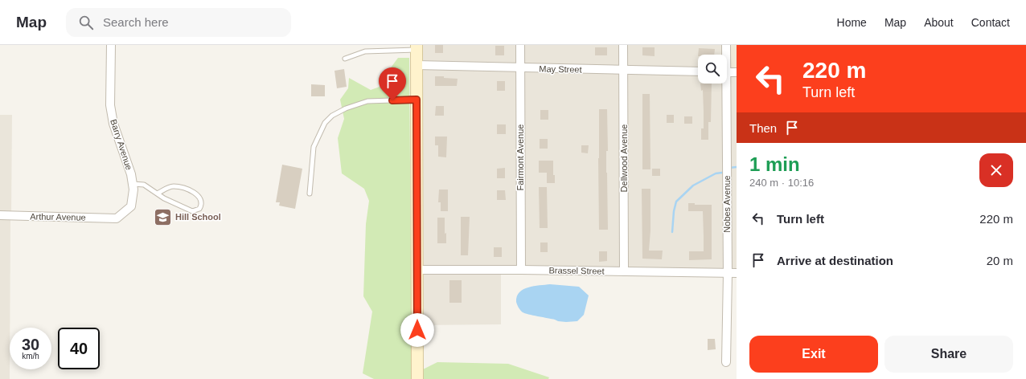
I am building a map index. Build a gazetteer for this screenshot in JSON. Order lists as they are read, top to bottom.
{
  "streets": {
    "street": [
      "May Street",
      "Barry Avenue",
      "Fairmont Avenue",
      "Dellwood Avenue",
      "Nobes Avenue",
      "Arthur Avenue",
      "Brassel Street"
    ]
  },
  "crossings": [
    ["May Street", "Fairmont Avenue"],
    ["May Street", "Dellwood Avenue"],
    ["Barry Avenue", "Arthur Avenue"],
    ["Fairmont Avenue", "Brassel Street"],
    ["Dellwood Avenue", "Brassel Street"],
    ["Nobes Avenue", "Brassel Street"]
  ],
  "places": {
    "school or university": ["Hill School"]
  },
  "page": {
    "header": "Map",
    "search": "Search here",
    "nav": [
      "Home",
      "Map",
      "About",
      "Contact"
    ],
    "turn": ["220 m", "Turn left"],
    "then": "Then",
    "heading": ["1 min", "240 m · 10:16"],
    "list": [
      {
        "name": "Turn left",
        "value": "220 m"
      },
      {
        "name": "Arrive at destination",
        "value": "20 m"
      }
    ],
    "speed": "30 km/h",
    "limit": "40",
    "buttons": ["Exit", "Share"]
  }
}
